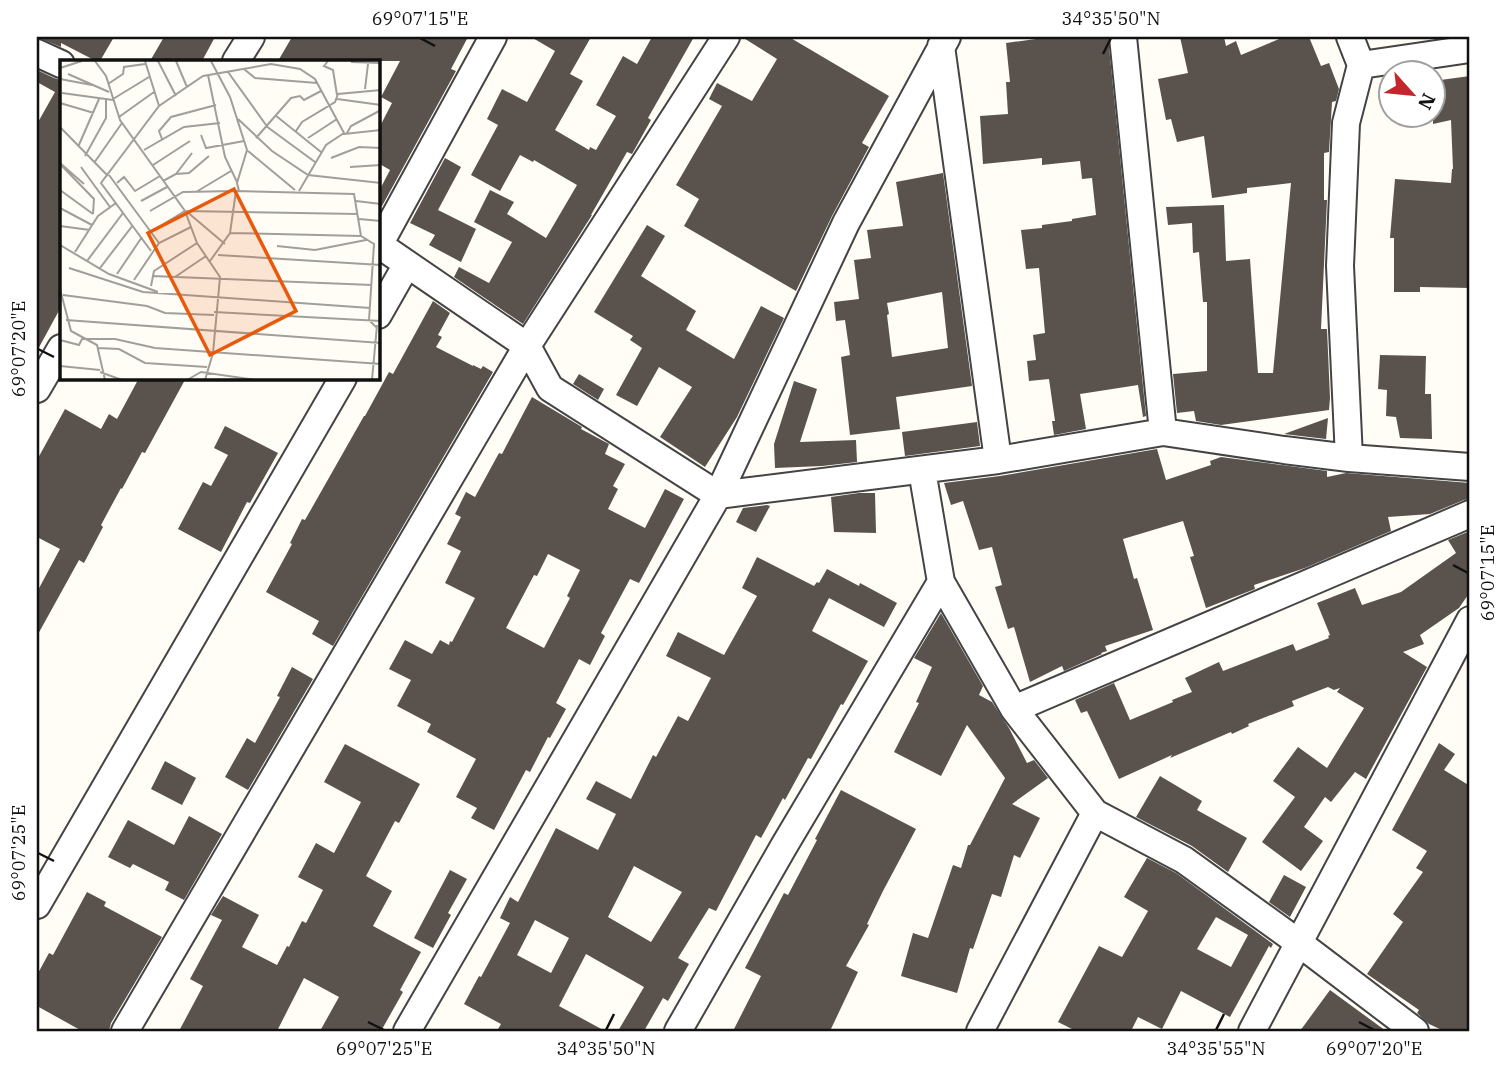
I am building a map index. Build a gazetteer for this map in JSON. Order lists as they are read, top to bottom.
{
  "north": "bottom right",
  "coordinates": [
    "69°07'15\"E",
    "34°35'50\"N",
    "69°07'20\"E",
    "69°07'25\"E",
    "34°35'55\"N"
  ]
}
